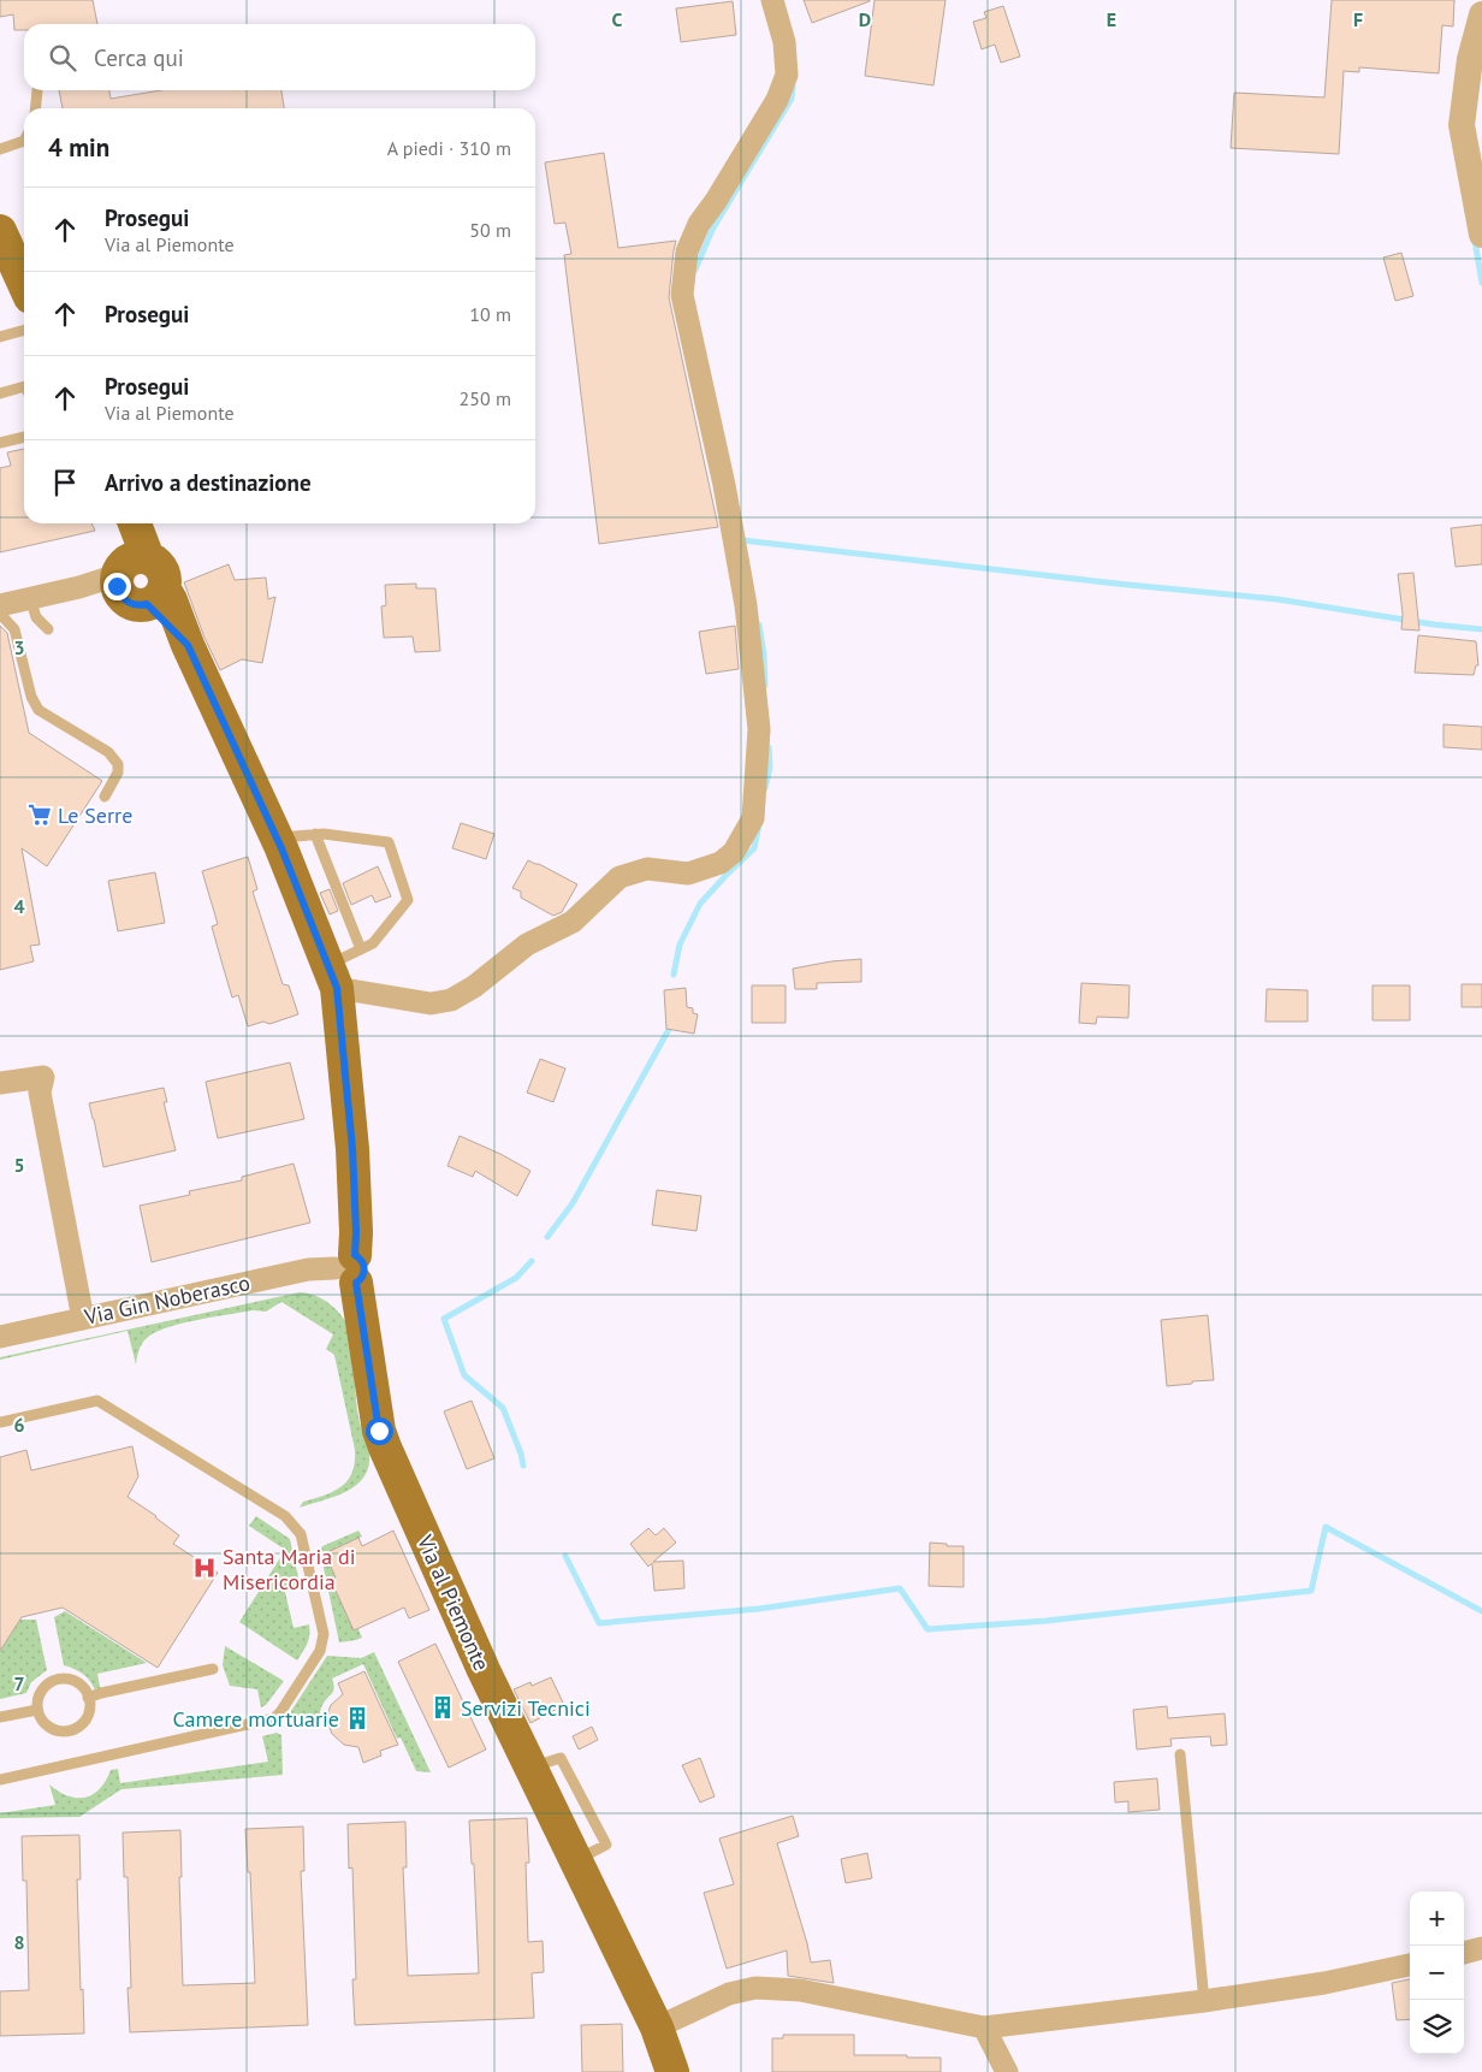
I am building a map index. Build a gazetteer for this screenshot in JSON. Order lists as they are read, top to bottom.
{
  "streets": {
    "main road": ["Via al Piemonte"],
    "street": ["Via Gin Noberasco"]
  },
  "crossings": [
    ["Via Gin Noberasco", "Via al Piemonte"]
  ],
  "places": {
    "supermarket": ["Le Serre"],
    "hospital": ["Santa Maria di Misericordia"],
    "building": ["Servizi Tecnici", "Camere mortuarie"]
  },
  "page": {
    "search": "Cerca qui",
    "heading": ["4 min", "A piedi · 310 m"],
    "list": [
      ["Prosegui", "Via al Piemonte", "50 m"],
      ["Prosegui", "10 m"],
      ["Prosegui", "Via al Piemonte", "250 m"],
      "Arrivo a destinazione"
    ],
    "map_buttons": ["+", "−"]
  },
  "grid": {
    "columns": [
      "C",
      "D",
      "E",
      "F"
    ],
    "rows": [
      "3",
      "4",
      "5",
      "6",
      "7",
      "8"
    ]
  }
}
